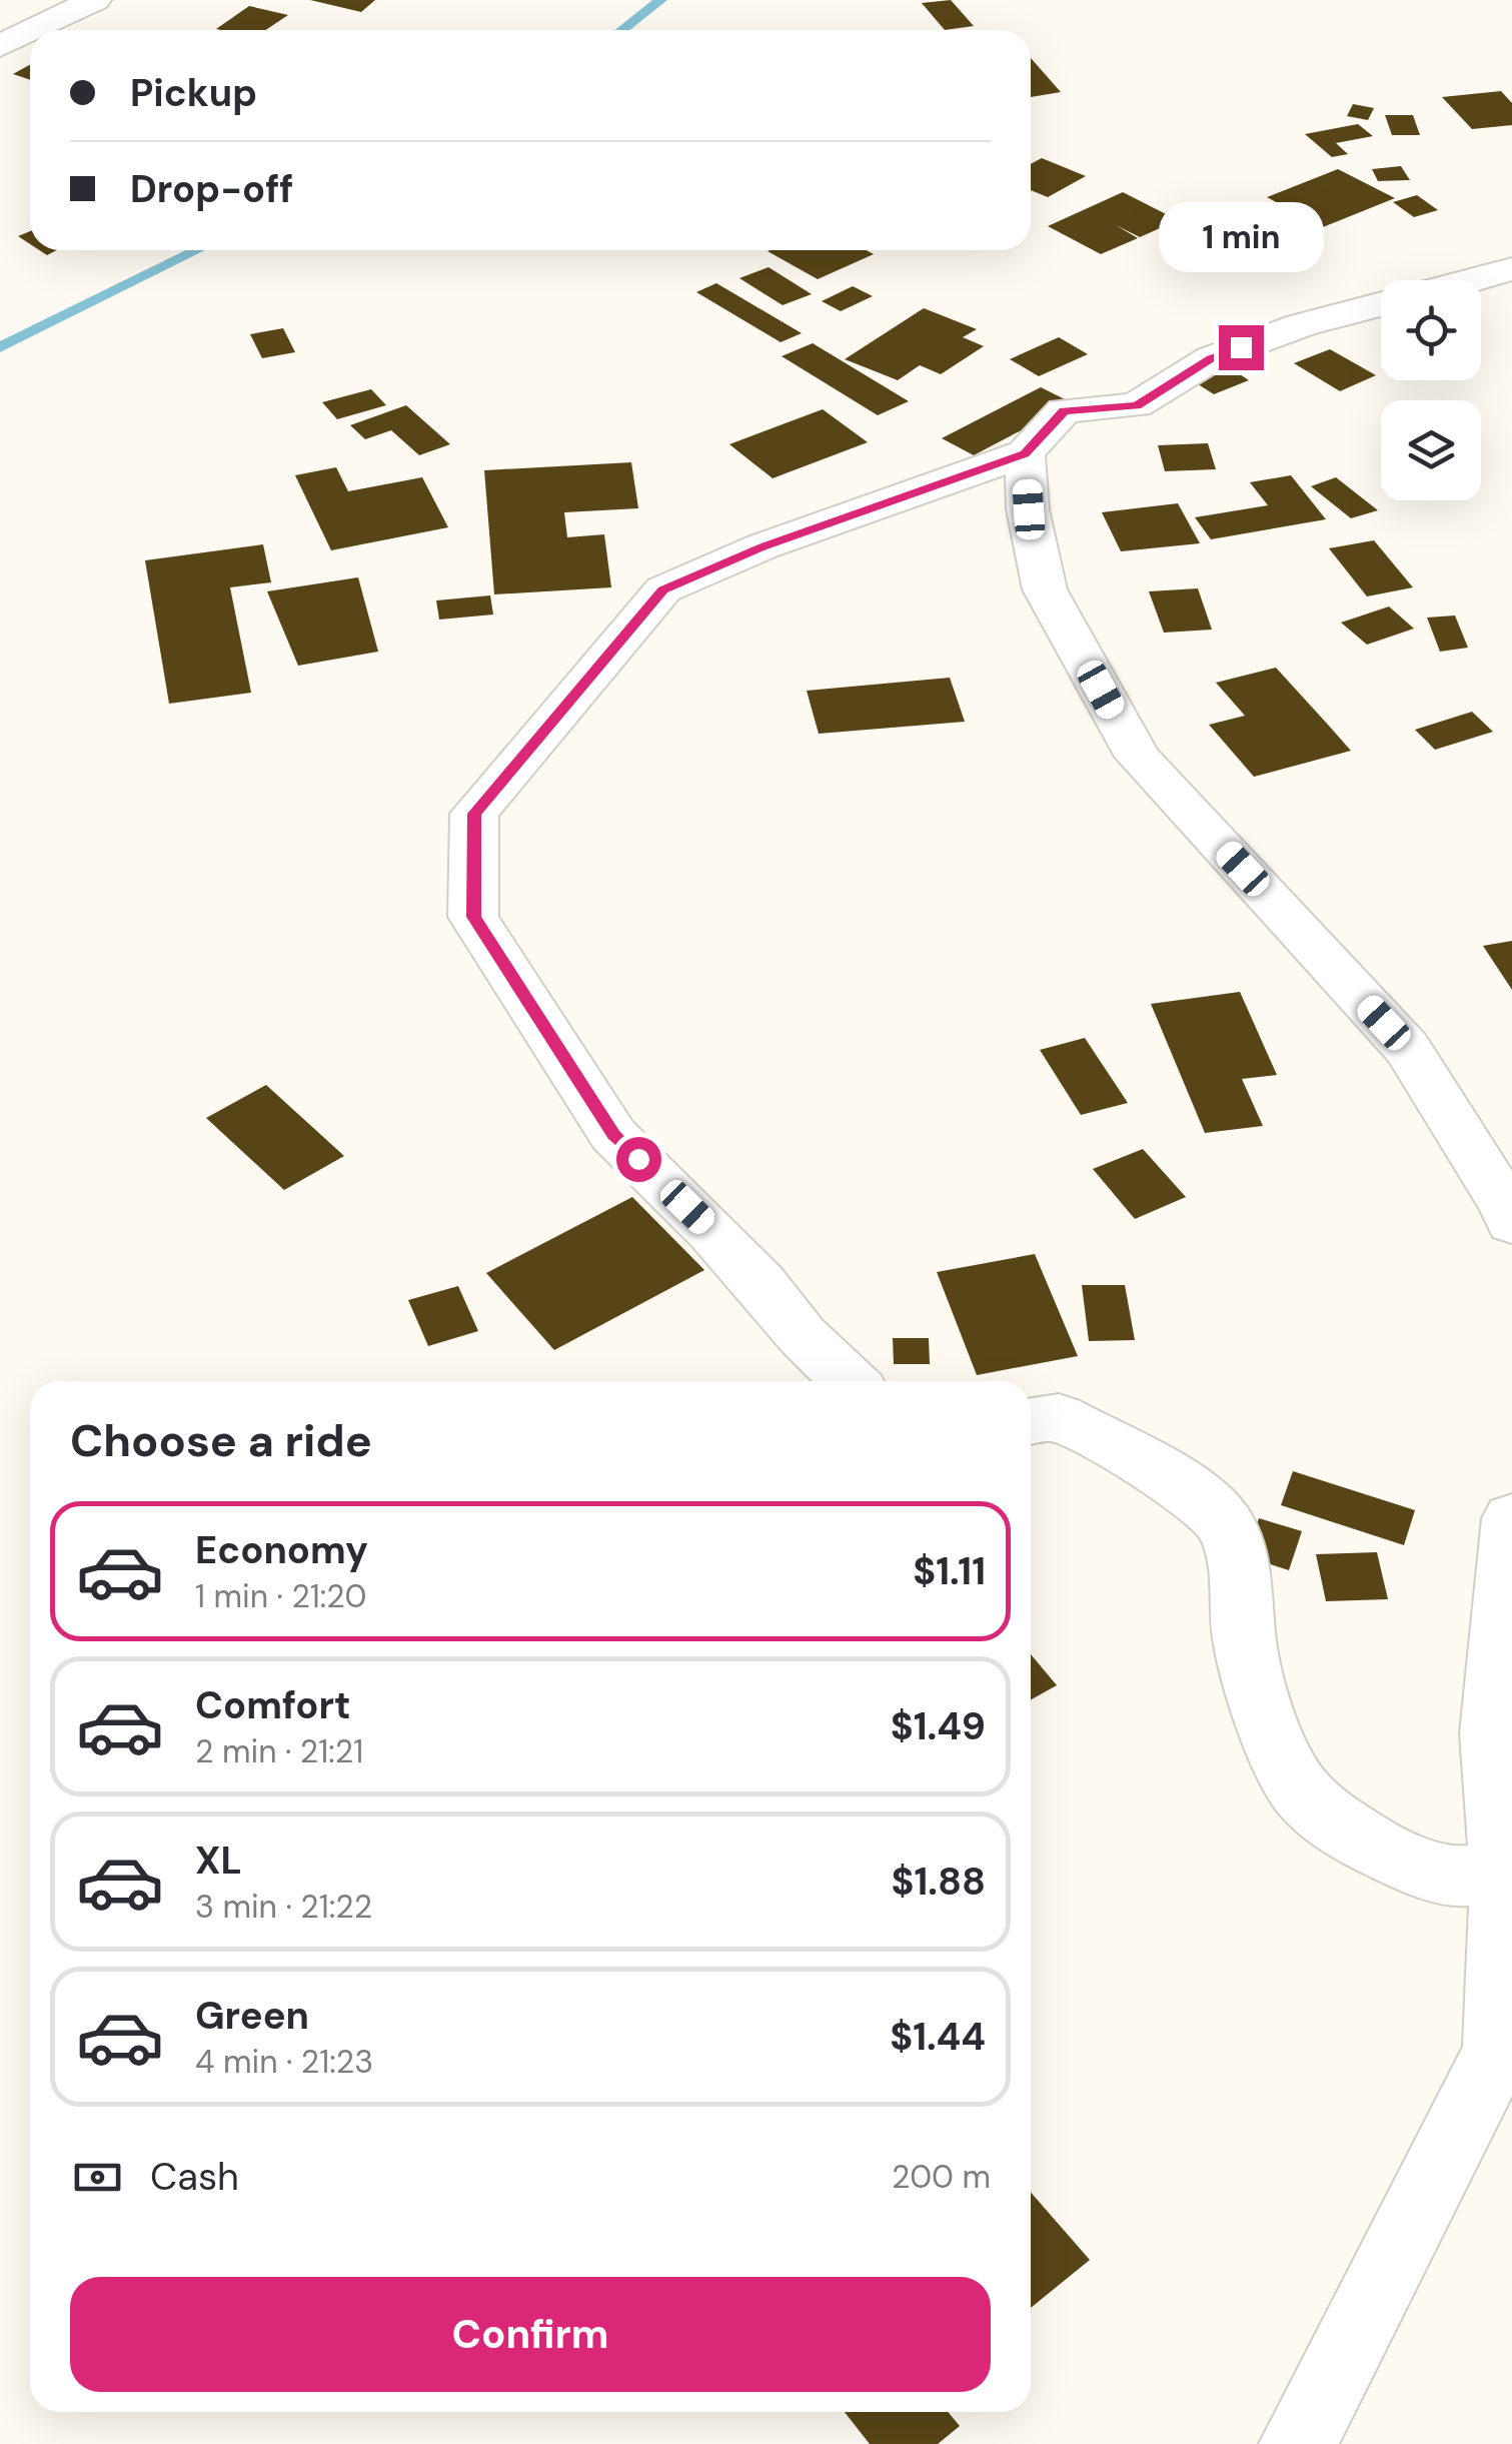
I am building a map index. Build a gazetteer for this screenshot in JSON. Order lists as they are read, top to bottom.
{
  "page": {
    "banner": ["Pickup", "Drop-off"],
    "bubble": "1 min",
    "heading": "Choose a ride",
    "list": [
      {
        "name": "Economy",
        "note": "1 min · 21:20",
        "value": "$1.11"
      },
      {
        "name": "Comfort",
        "note": "2 min · 21:21",
        "value": "$1.49"
      },
      {
        "name": "XL",
        "note": "3 min · 21:22",
        "value": "$1.88"
      },
      {
        "name": "Green",
        "note": "4 min · 21:23",
        "value": "$1.44"
      }
    ],
    "pay": ["Cash", "200 m"],
    "buttons": "Confirm"
  }
}
